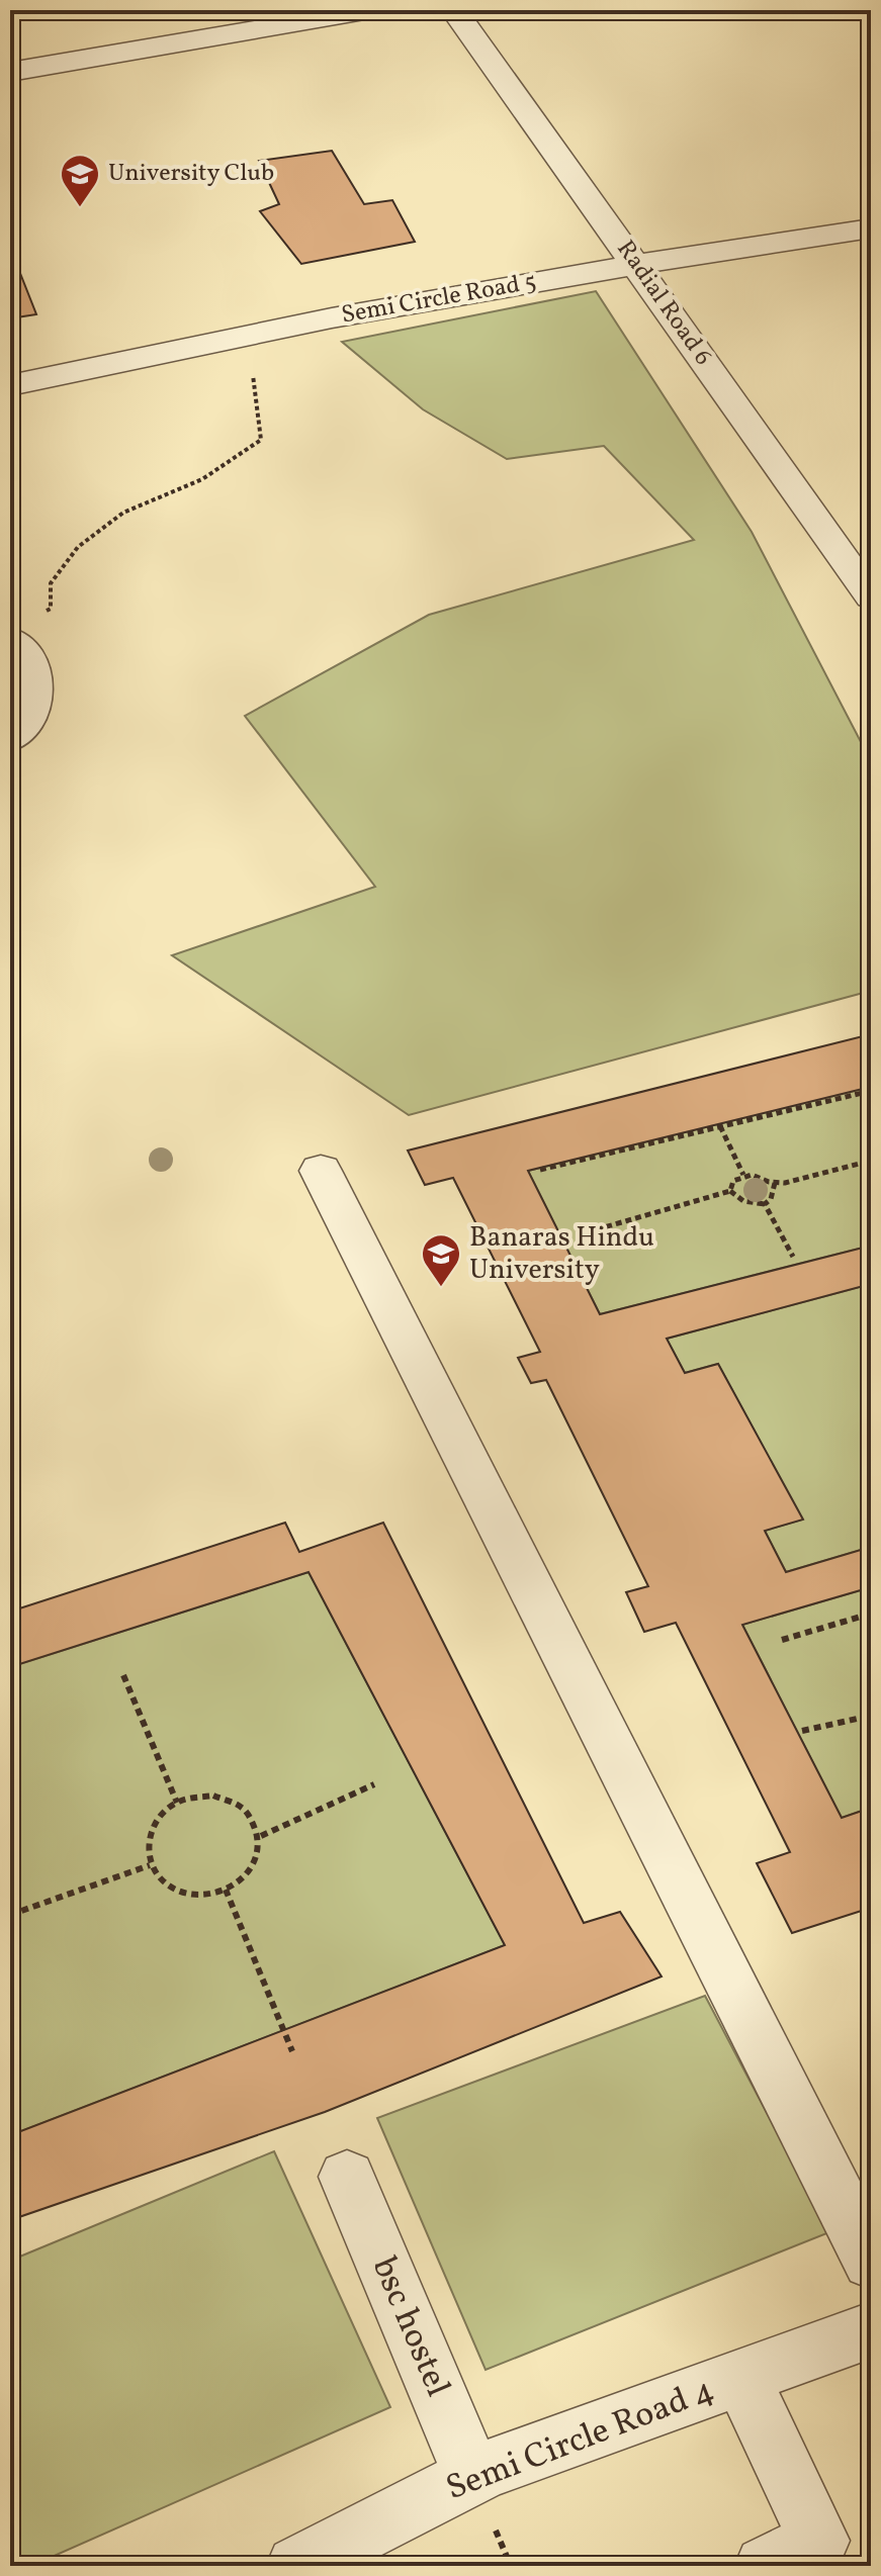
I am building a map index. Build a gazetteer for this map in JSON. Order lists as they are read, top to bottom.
{
  "streets": {
    "lane": [
      "Semi Circle Road 5",
      "Radial Road 6",
      "bsc hostel",
      "Semi Circle Road 4"
    ]
  },
  "crossings": [
    ["Semi Circle Road 5", "Radial Road 6"],
    ["bsc hostel", "Semi Circle Road 4"]
  ],
  "places": {
    "school or university": ["University Club", "Banaras Hindu University"]
  }
}
